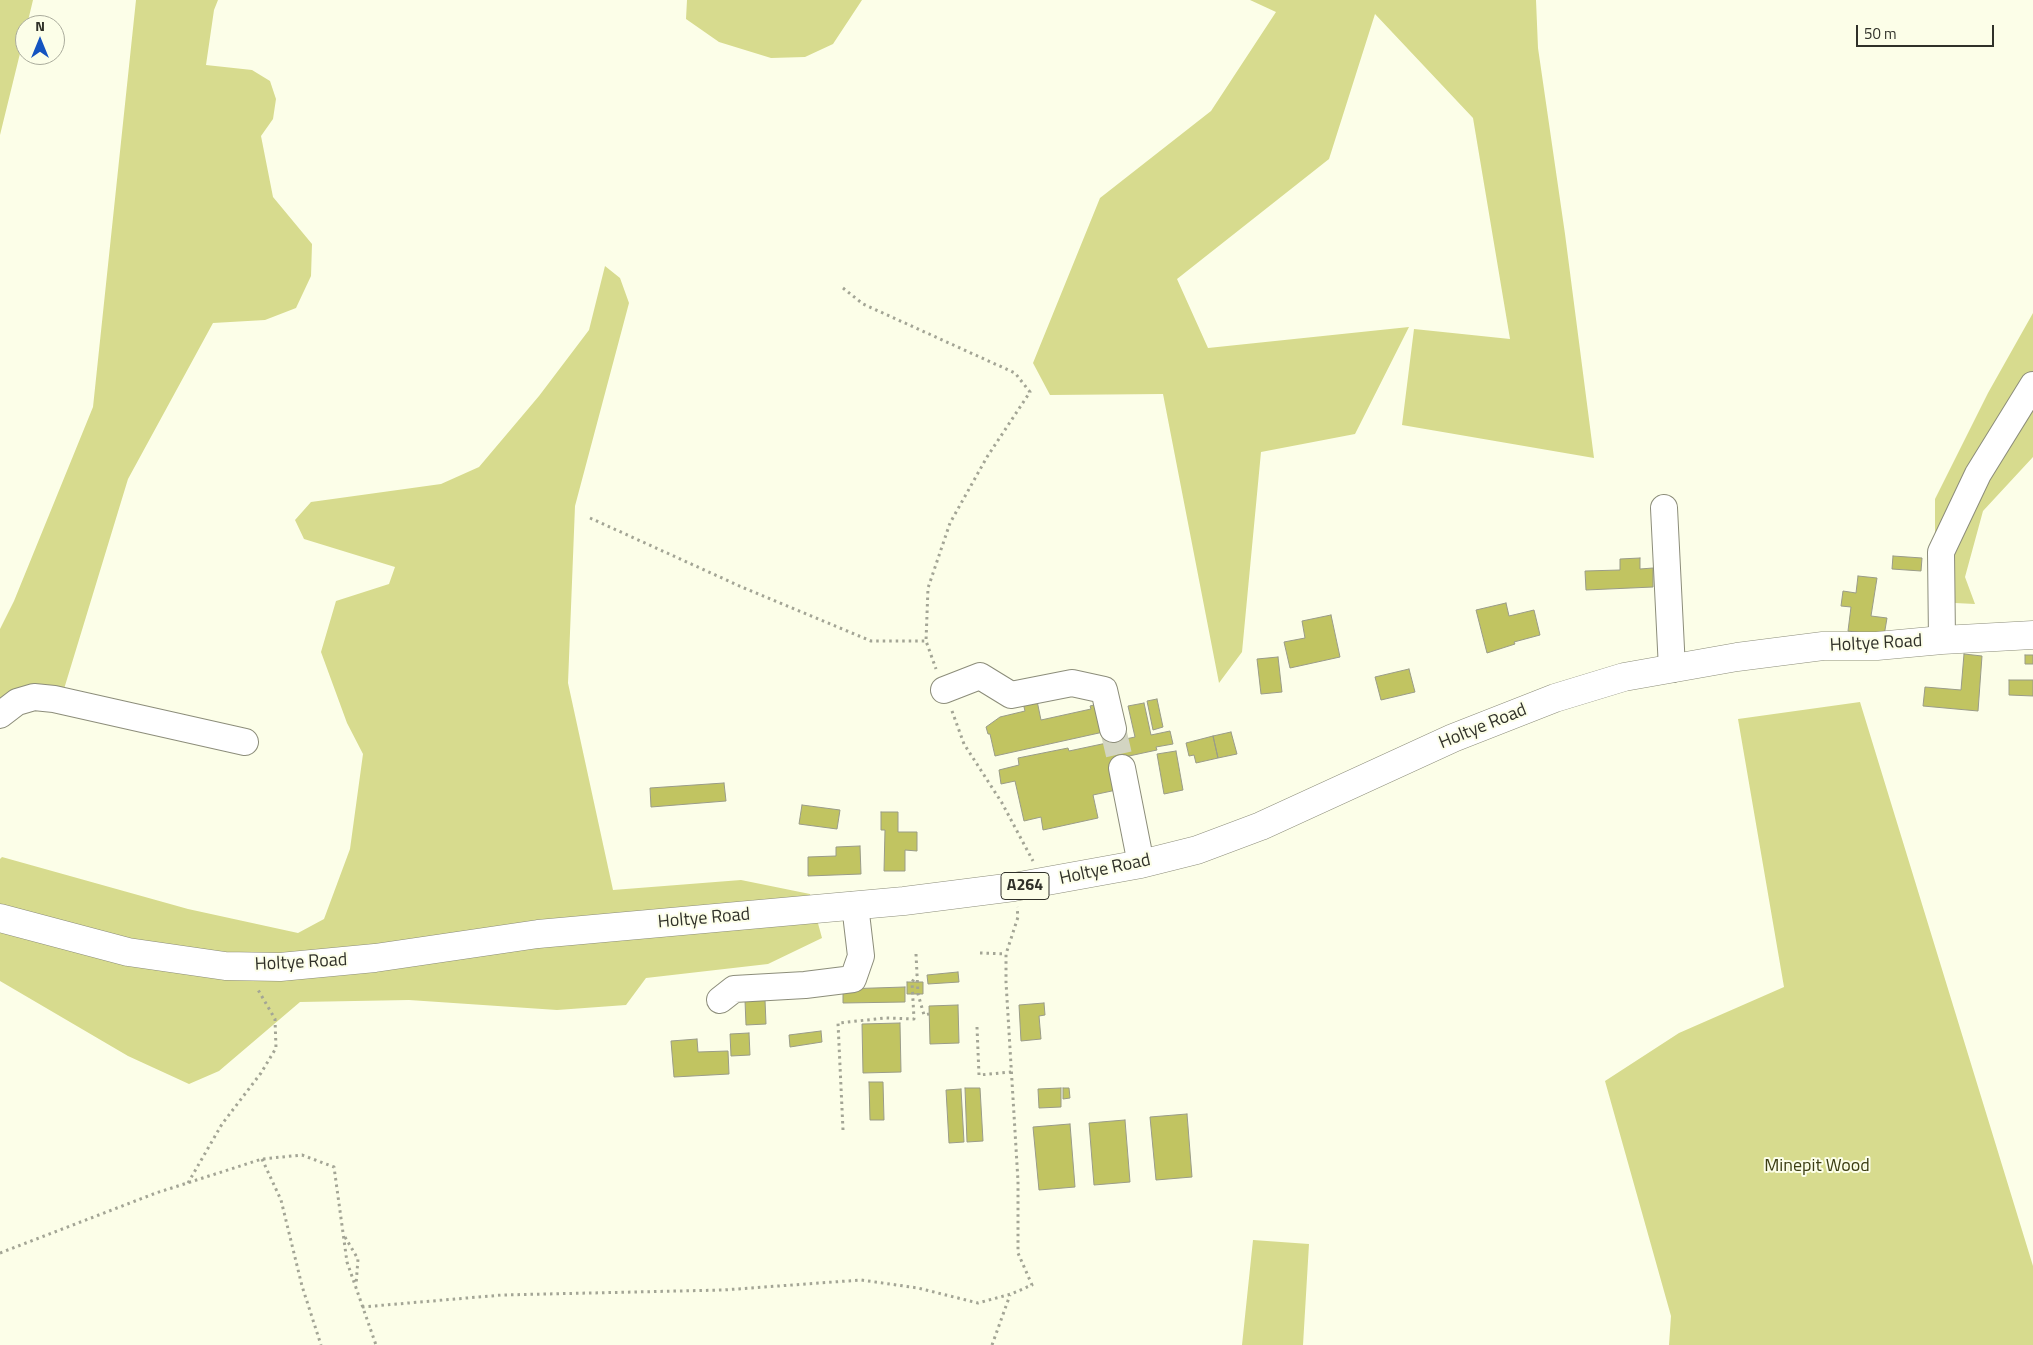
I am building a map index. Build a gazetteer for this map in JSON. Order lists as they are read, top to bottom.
{
  "streets": {
    "main road": ["Holtye Road", "A264"]
  },
  "parks": ["Minepit Wood"],
  "scale_bar": "50 m",
  "north": "top"
}
